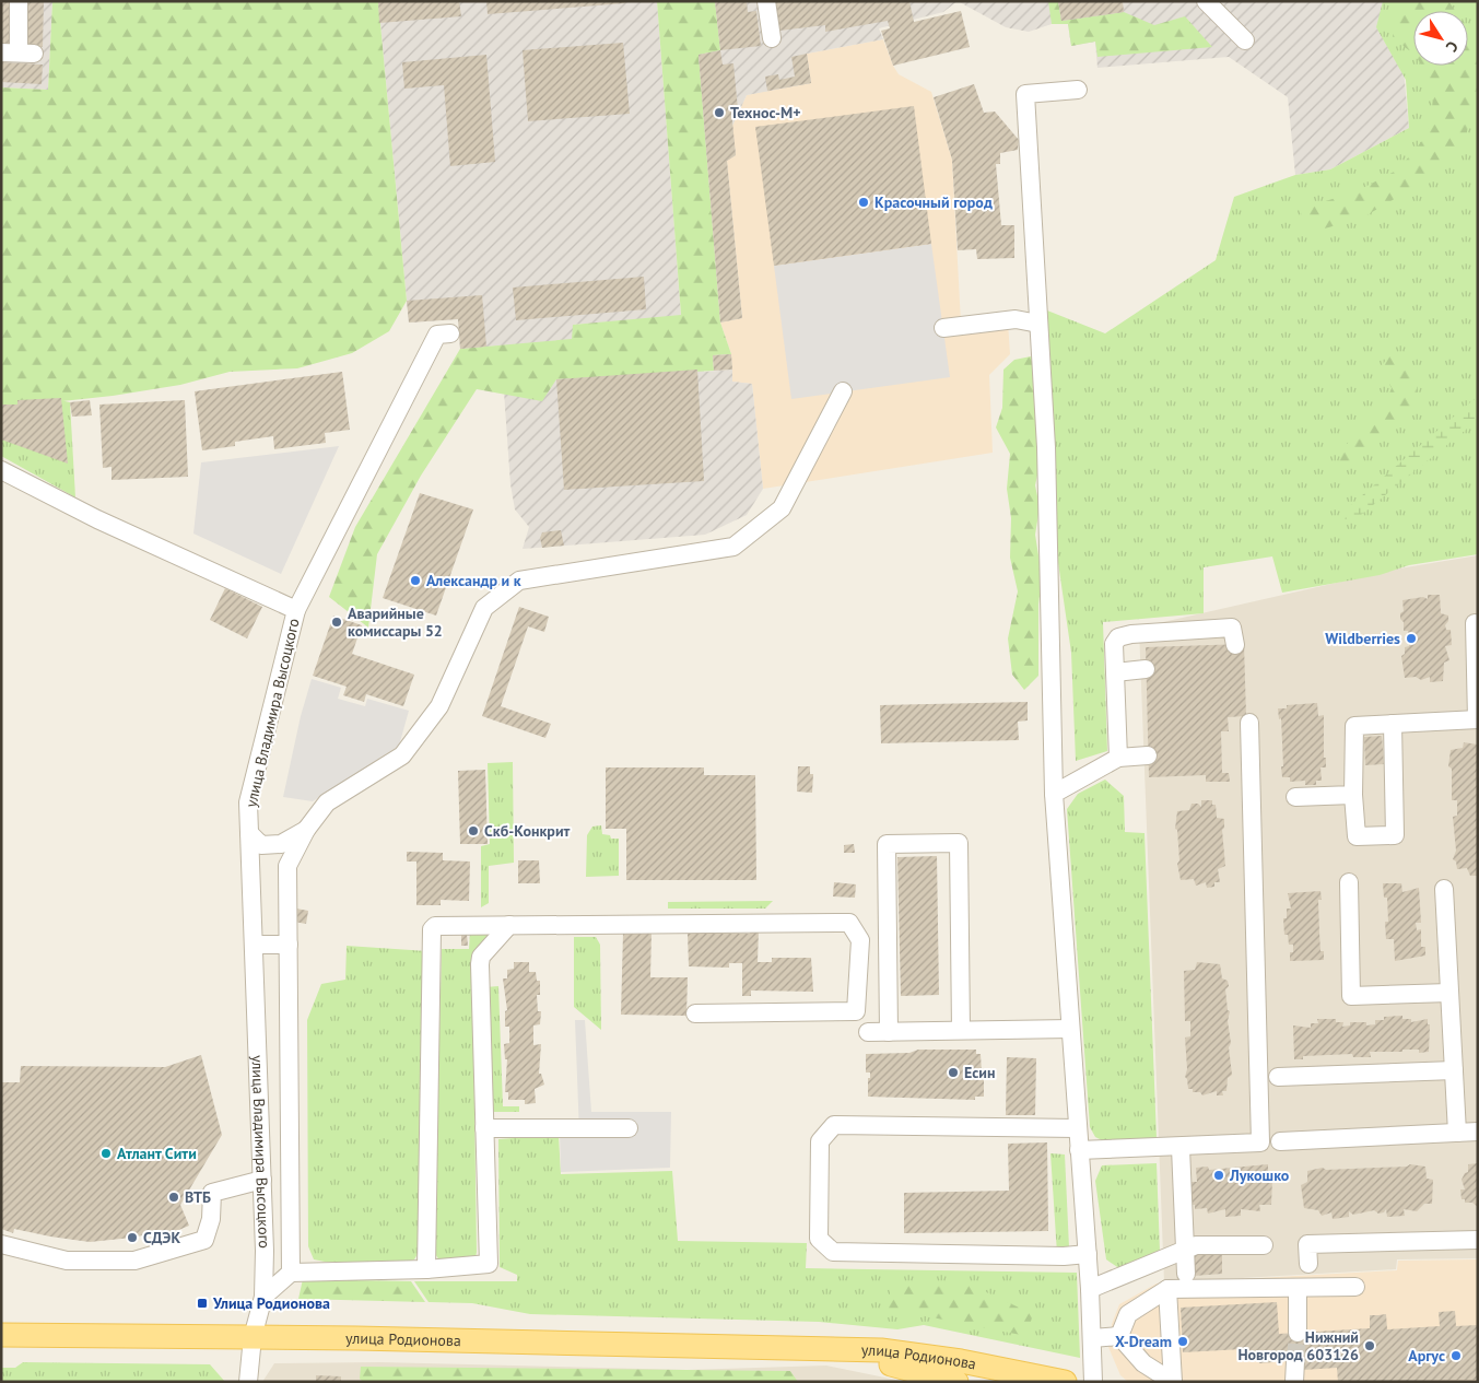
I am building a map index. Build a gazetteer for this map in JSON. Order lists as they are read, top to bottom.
{
  "streets": {
    "main road": ["улица Родионова"],
    "street": ["улица Владимира Высоцкого"]
  },
  "crossings": [
    ["улица Владимира Высоцкого", "улица Родионова"]
  ],
  "places": {
    "other": [
      "Технос-М+",
      "Красочный город",
      "Александр и к",
      "Аварийные комиссары 52",
      "Wildberries",
      "Скб-Конкрит",
      "Есин",
      "Атлант Сити",
      "Лукошко",
      "ВТБ",
      "СДЭК",
      "X-Dream",
      "Нижний Новгород 603126",
      "Аргус"
    ],
    "transit": ["Улица Родионова"]
  },
  "north": "bottom right"
}
